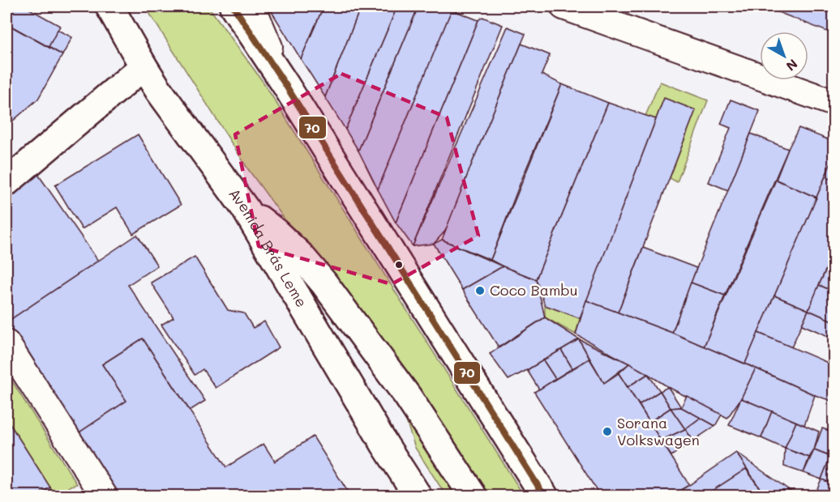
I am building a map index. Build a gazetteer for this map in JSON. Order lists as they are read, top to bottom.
{
  "streets": {
    "main road": ["Avenida Brás Leme"]
  },
  "places": ["Coco Bambu", "Sorana Volkswagen"],
  "lines": ["transit line 70"],
  "north": "bottom right"
}
